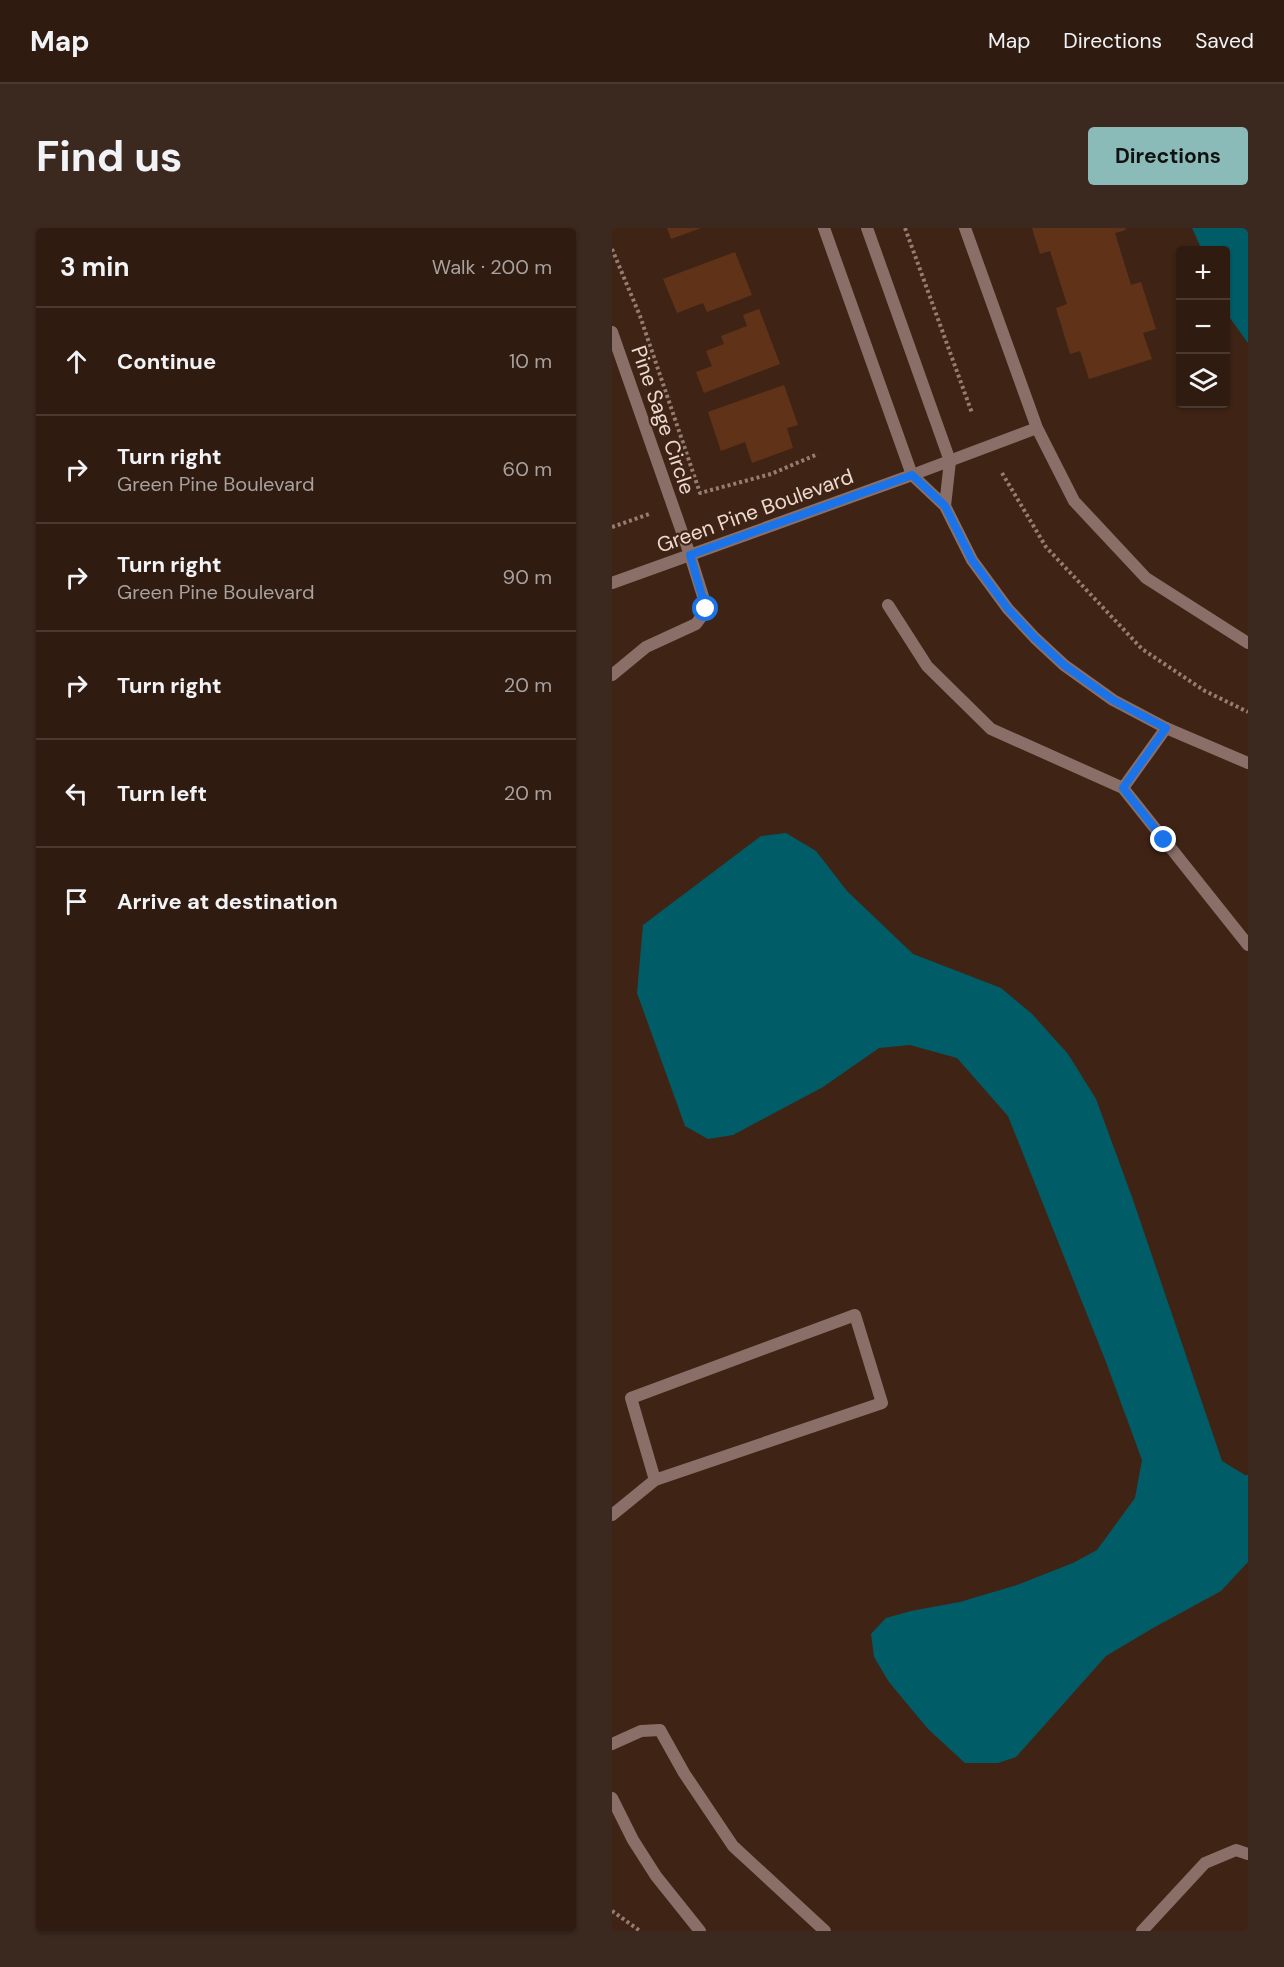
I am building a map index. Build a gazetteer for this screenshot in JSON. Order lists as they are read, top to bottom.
{
  "streets": {
    "street": ["Pine Sage Circle", "Green Pine Boulevard"]
  },
  "crossings": [
    ["Pine Sage Circle", "Green Pine Boulevard"]
  ],
  "page": {
    "header": "Map",
    "nav": ["Map", "Directions", "Saved"],
    "buttons": "Directions",
    "title": "Find us",
    "heading": ["3 min", "Walk · 200 m"],
    "map_buttons": ["+", "−"],
    "list": [
      ["Continue", "10 m"],
      ["Turn right", "Green Pine Boulevard", "60 m"],
      ["Turn right", "Green Pine Boulevard", "90 m"],
      ["Turn right", "20 m"],
      ["Turn left", "20 m"],
      "Arrive at destination"
    ]
  }
}
